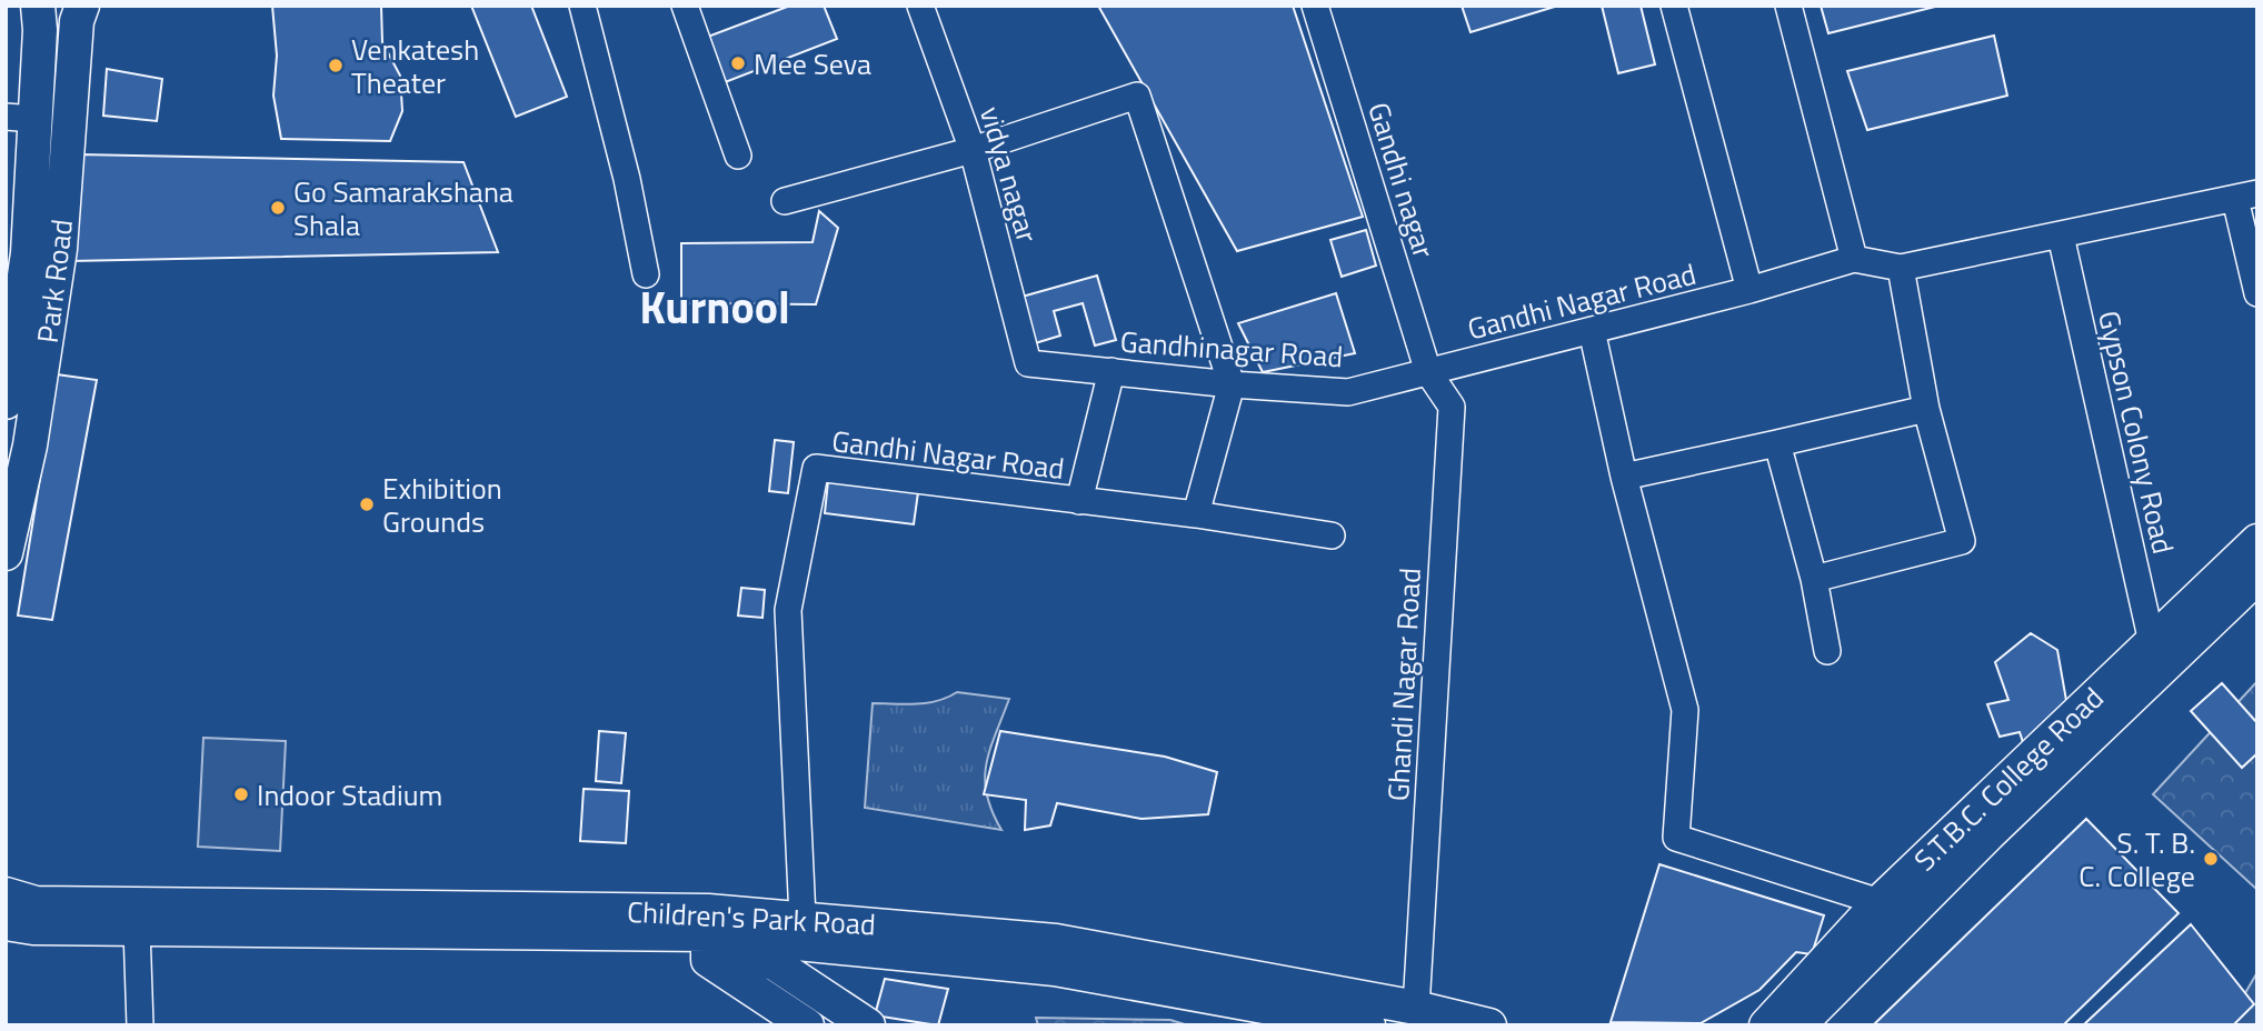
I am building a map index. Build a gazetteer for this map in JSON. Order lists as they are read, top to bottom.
{
  "streets": {
    "main road": ["Park Road", "S.T.B.C. College Road", "Children's Park Road"],
    "street": [
      "vidya nagar",
      "Gandhi nagar",
      "Gandhi Nagar Road",
      "Gandhinagar Road",
      "Gypson Colony Road",
      "Ghandi Nagar Road"
    ]
  },
  "crossings": [
    ["vidya nagar", "Gandhinagar Road"],
    ["Gandhi nagar", "Gandhi Nagar Road"],
    ["Gandhi nagar", "Gandhinagar Road"],
    ["Gandhi nagar", "Ghandi Nagar Road"],
    ["Gandhi Nagar Road", "Gandhinagar Road"],
    ["Gandhi Nagar Road", "Ghandi Nagar Road"],
    ["Gandhi Nagar Road", "Children's Park Road"],
    ["Gandhinagar Road", "Ghandi Nagar Road"],
    ["Gypson Colony Road", "S.T.B.C. College Road"],
    ["Ghandi Nagar Road", "Children's Park Road"]
  ],
  "districts": ["Kurnool"],
  "places": [
    "Mee Seva",
    "Venkatesh Theater",
    "Go Samarakshana Shala",
    "Exhibition Grounds",
    "Indoor Stadium",
    "S. T. B. C. College"
  ]
}
